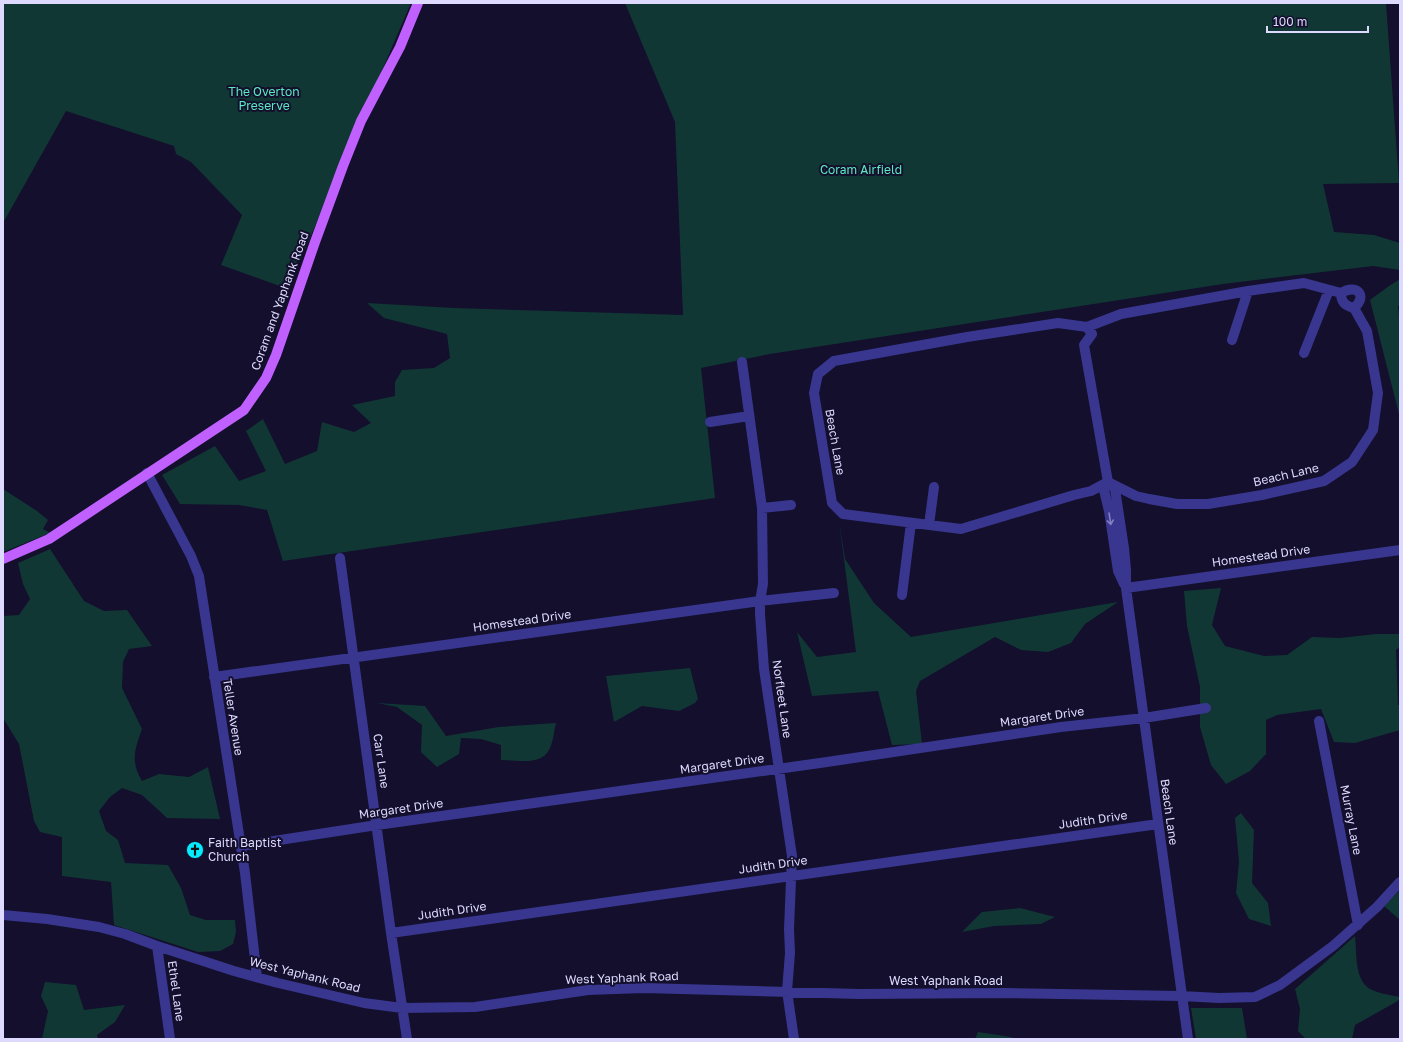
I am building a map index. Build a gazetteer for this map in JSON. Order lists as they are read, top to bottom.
{
  "streets": {
    "main road": ["Coram and Yaphank Road"],
    "street": [
      "Beach Lane",
      "Homestead Drive",
      "Norfleet Lane",
      "Teller Avenue",
      "Margaret Drive",
      "Carr Lane",
      "Judith Drive",
      "Murray Lane",
      "West Yaphank Road",
      "Ethel Lane"
    ]
  },
  "crossings": [
    ["Coram and Yaphank Road", "Teller Avenue"],
    ["Beach Lane", "Homestead Drive"],
    ["Beach Lane", "Margaret Drive"],
    ["Beach Lane", "Judith Drive"],
    ["Beach Lane", "West Yaphank Road"],
    ["Homestead Drive", "Norfleet Lane"],
    ["Homestead Drive", "Teller Avenue"],
    ["Homestead Drive", "Carr Lane"],
    ["Norfleet Lane", "Margaret Drive"],
    ["Norfleet Lane", "Judith Drive"],
    ["Norfleet Lane", "West Yaphank Road"],
    ["Teller Avenue", "Margaret Drive"],
    ["Teller Avenue", "West Yaphank Road"],
    ["Margaret Drive", "Carr Lane"],
    ["Carr Lane", "Judith Drive"],
    ["Carr Lane", "West Yaphank Road"],
    ["Murray Lane", "West Yaphank Road"],
    ["West Yaphank Road", "Ethel Lane"]
  ],
  "parks": ["The Overton Preserve", "Coram Airfield"],
  "places": {
    "church": ["Faith Baptist Church"]
  },
  "scale_bar": "100 m"
}
